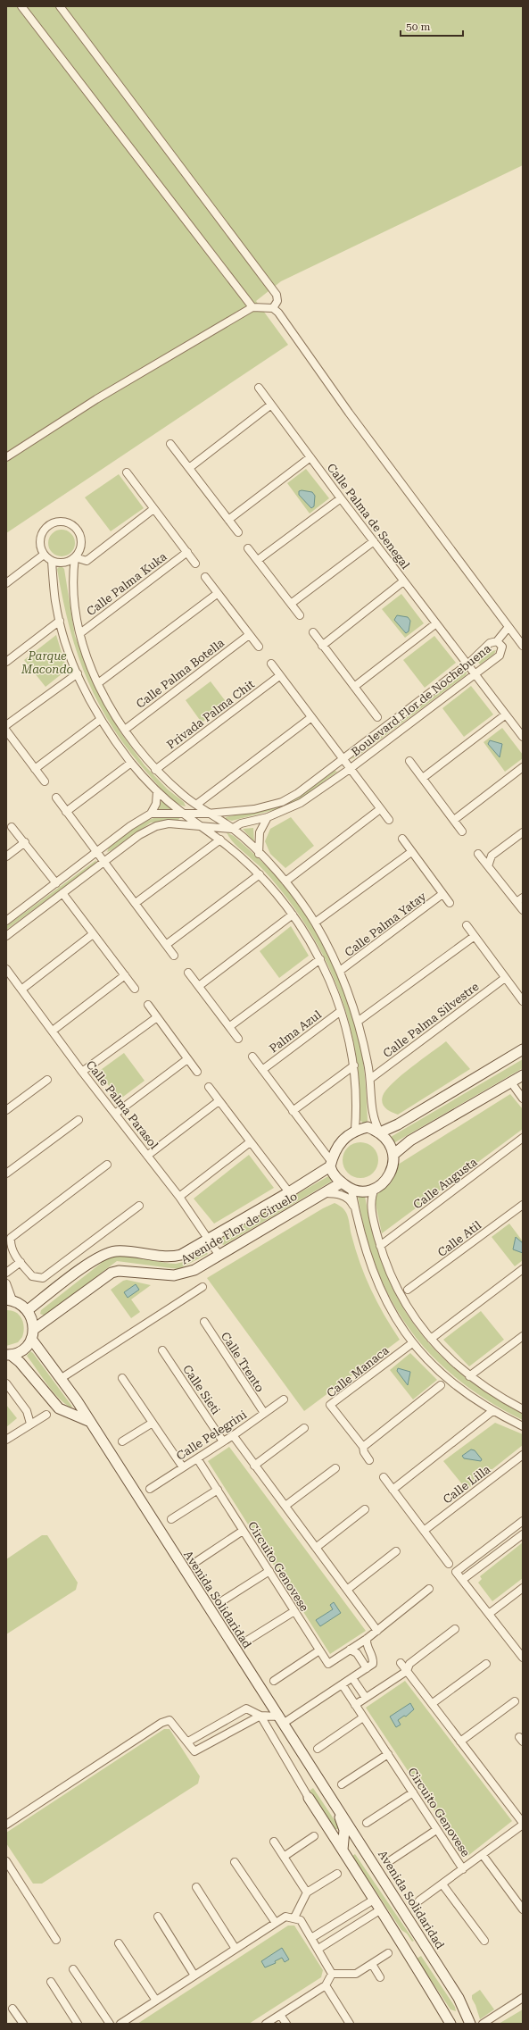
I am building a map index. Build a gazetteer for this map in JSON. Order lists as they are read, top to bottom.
{
  "streets": {
    "main road": ["Avenide Flor de Ciruelo", "Avenida Solidaridad"],
    "street": [
      "Calle Palma de Senegal",
      "Calle Palma Kuka",
      "Calle Palma Botella",
      "Boulevard Flor de Nochebuena",
      "Privada Palma Chit",
      "Calle Palma Yatay",
      "Calle Palma Silvestre",
      "Palma Azul",
      "Calle Palma Parasol",
      "Calle Augusta",
      "Calle Atil",
      "Calle Trento",
      "Calle Manaca",
      "Calle Sieti",
      "Calle Pelegrini",
      "Calle Lilla",
      "Circuito Genovese"
    ]
  },
  "crossings": [
    ["Calle Palma de Senegal", "Boulevard Flor de Nochebuena"],
    ["Calle Palma Parasol", "Avenide Flor de Ciruelo"],
    ["Avenide Flor de Ciruelo", "Avenida Solidaridad"],
    ["Calle Trento", "Calle Pelegrini"],
    ["Calle Sieti", "Calle Pelegrini"],
    ["Calle Pelegrini", "Circuito Genovese"]
  ],
  "parks": ["Parque Macondo"],
  "scale_bar": "50 m"
}
